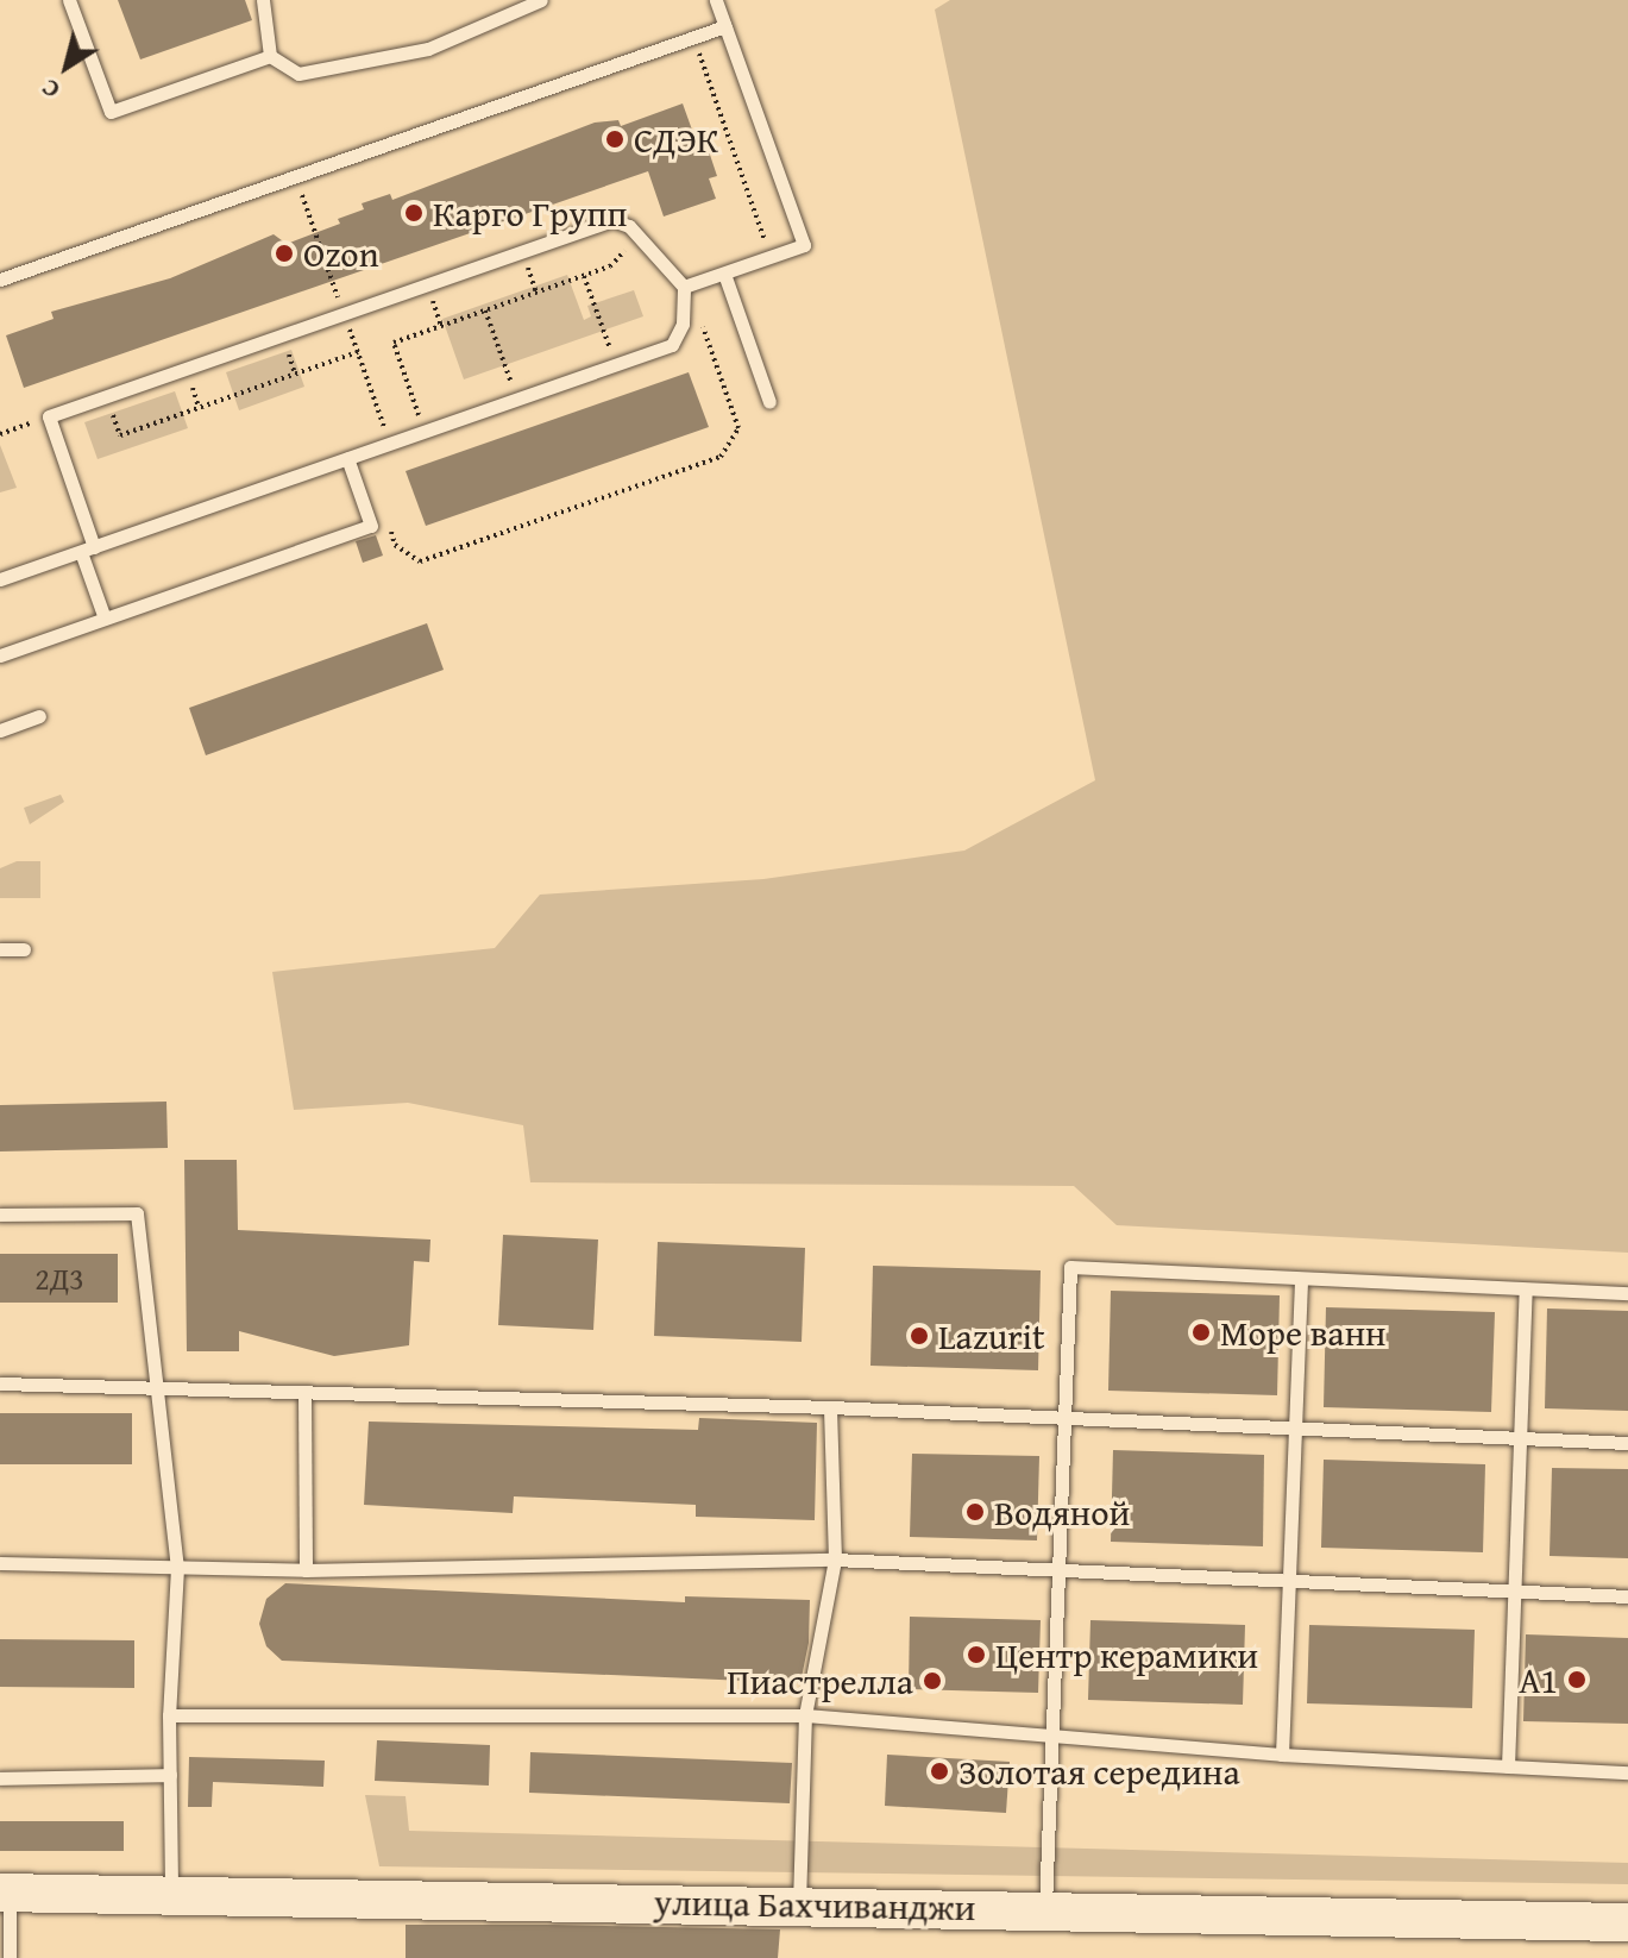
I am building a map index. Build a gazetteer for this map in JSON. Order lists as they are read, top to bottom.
{
  "streets": {
    "main road": ["улица Бахчиванджи"]
  },
  "places": [
    "СДЭК",
    "Карго Групп",
    "Ozon",
    "Море ванн",
    "Lazurit",
    "Водяной",
    "Центр керамики",
    "A1",
    "Пиастрелла",
    "Золотая середина"
  ],
  "house_numbers": ["2Д3"],
  "north": "bottom left"
}
